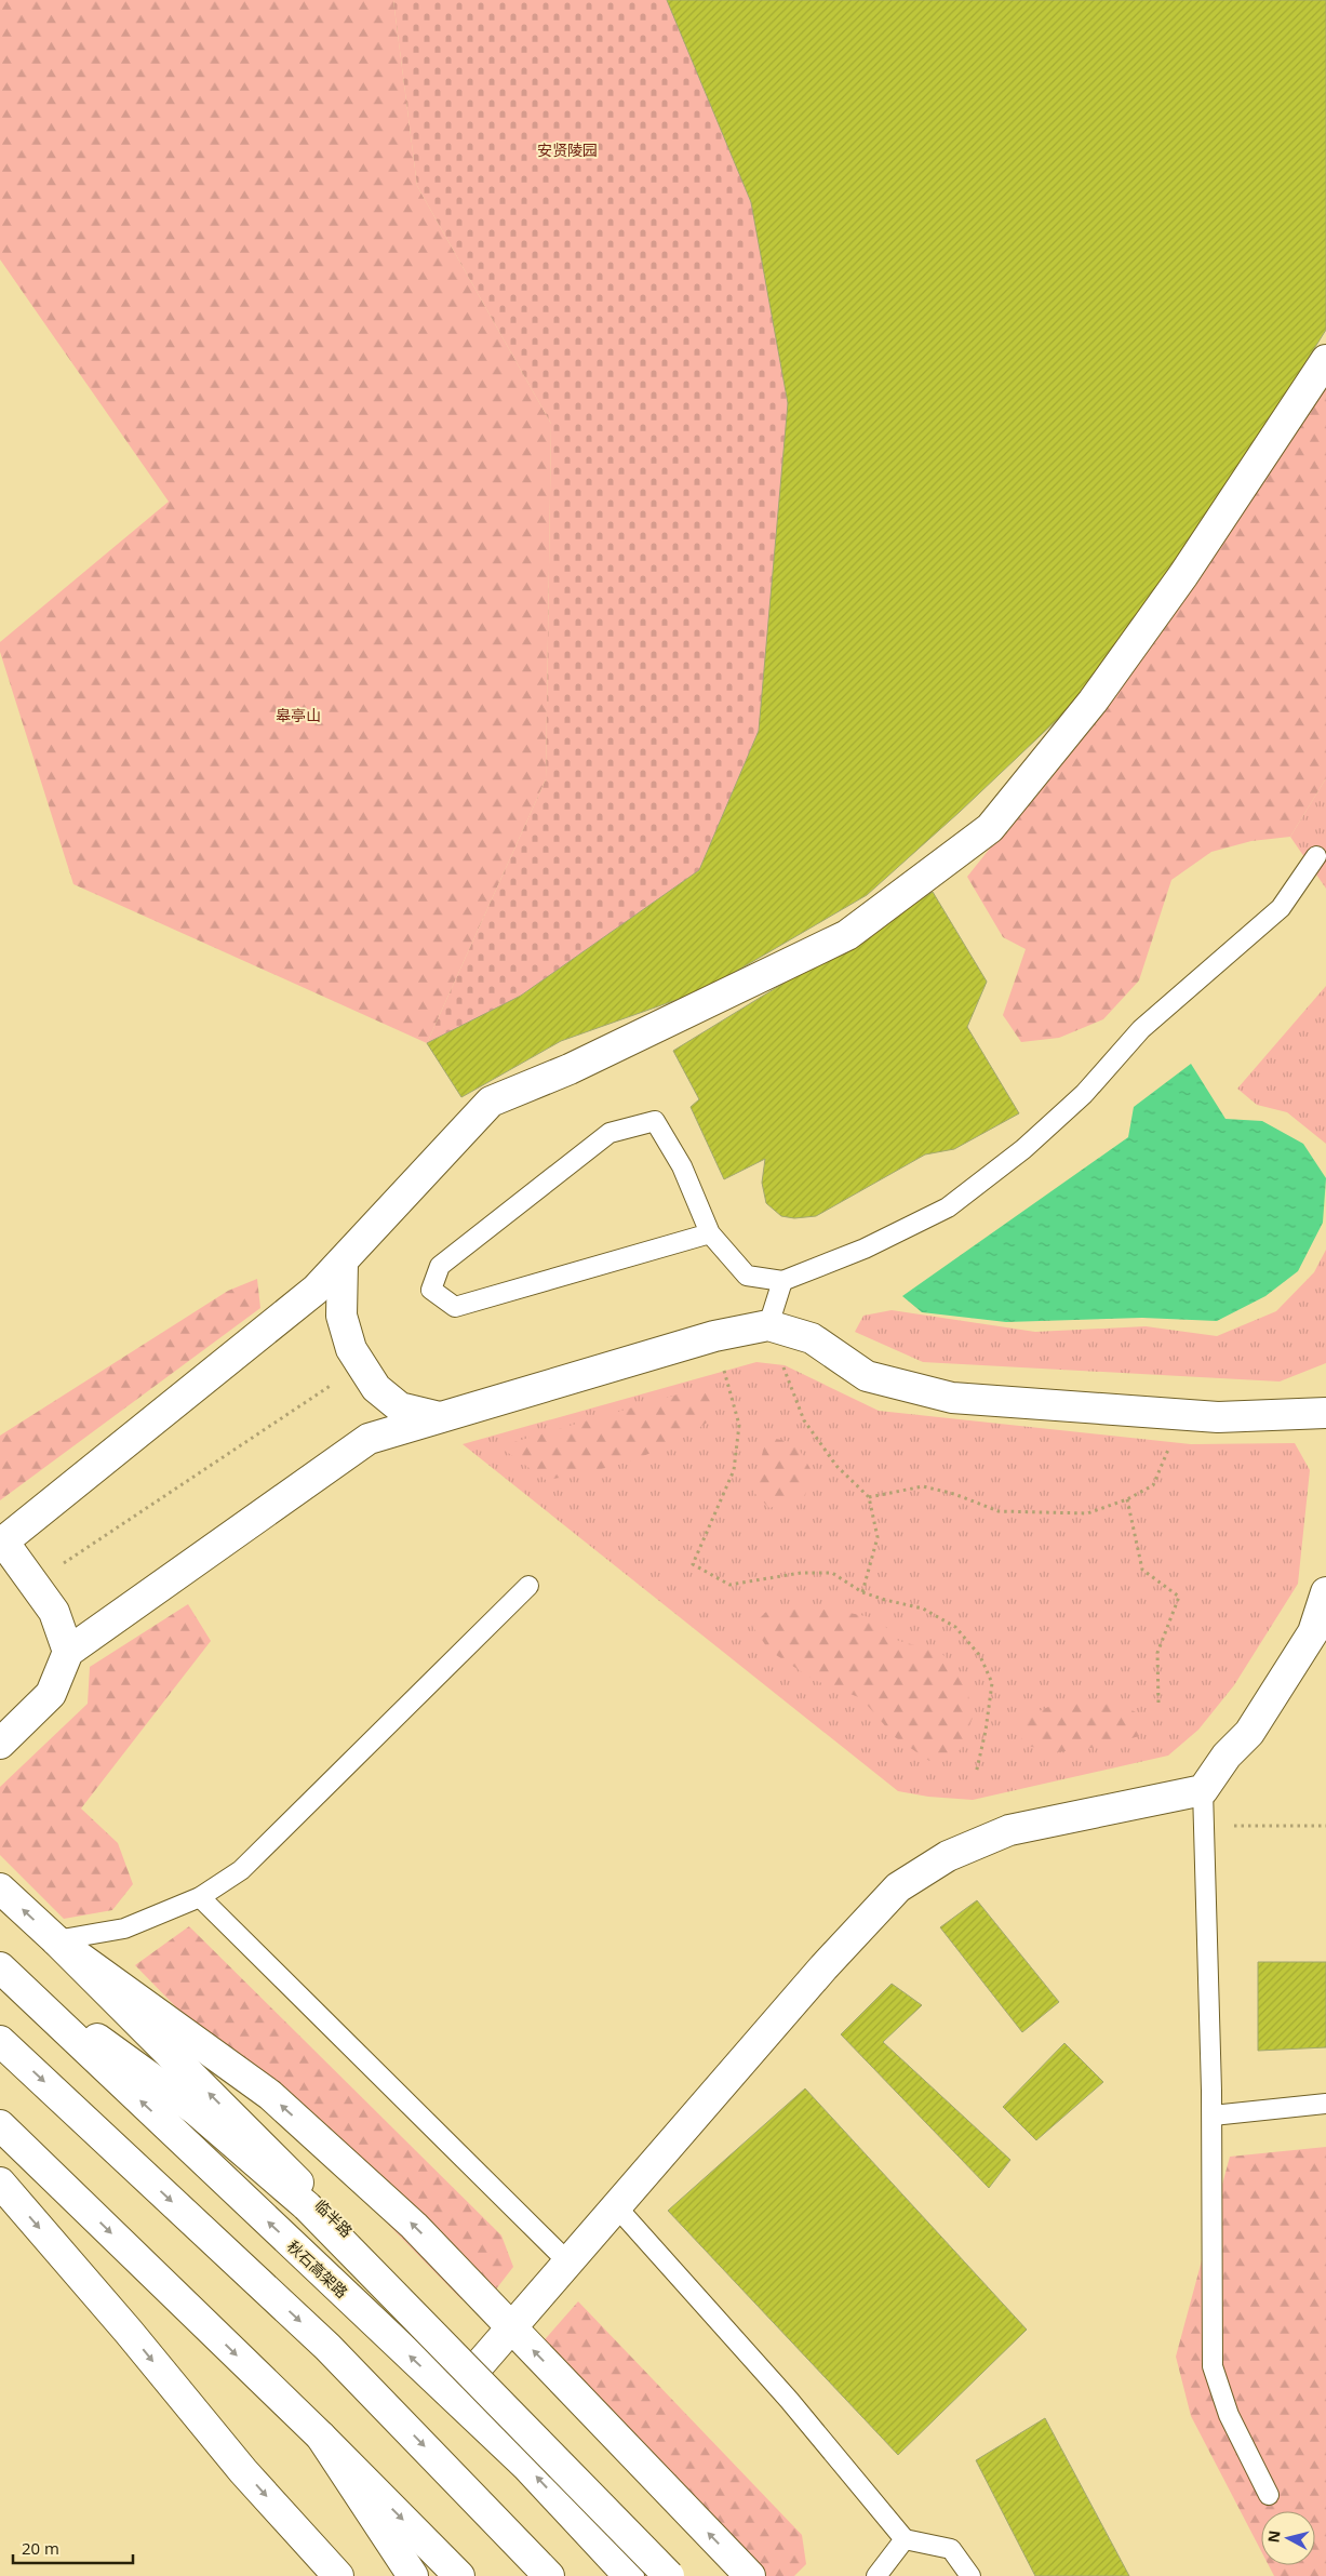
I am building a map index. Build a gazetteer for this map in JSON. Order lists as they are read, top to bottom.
{
  "streets": {
    "main road": ["临半路", "秋石高架路"]
  },
  "parks": ["安贤陵园", "皋亭山"],
  "scale_bar": "20 m",
  "north": "left"
}
